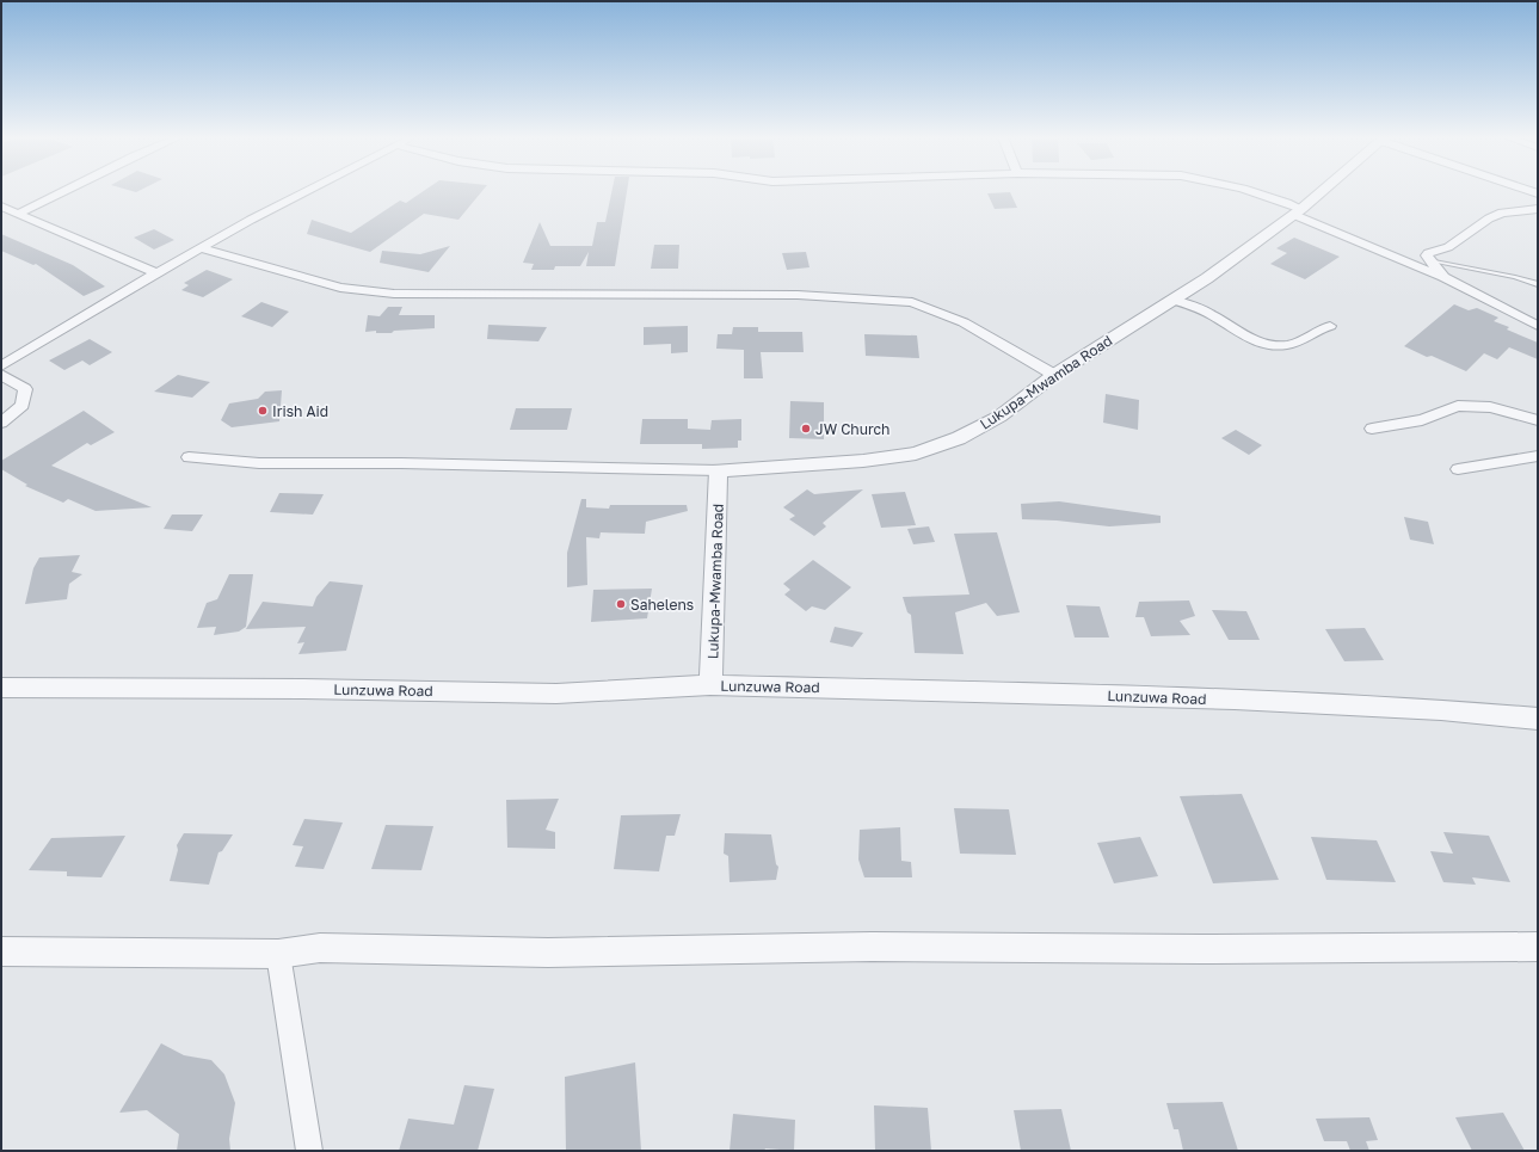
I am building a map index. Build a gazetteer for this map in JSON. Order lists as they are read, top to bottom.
{
  "streets": {
    "street": ["Lukupa-Mwamba Road", "Lunzuwa Road"]
  },
  "crossings": [
    ["Lukupa-Mwamba Road", "Lunzuwa Road"]
  ],
  "places": ["Irish Aid", "JW Church", "Sahelens"]
}
